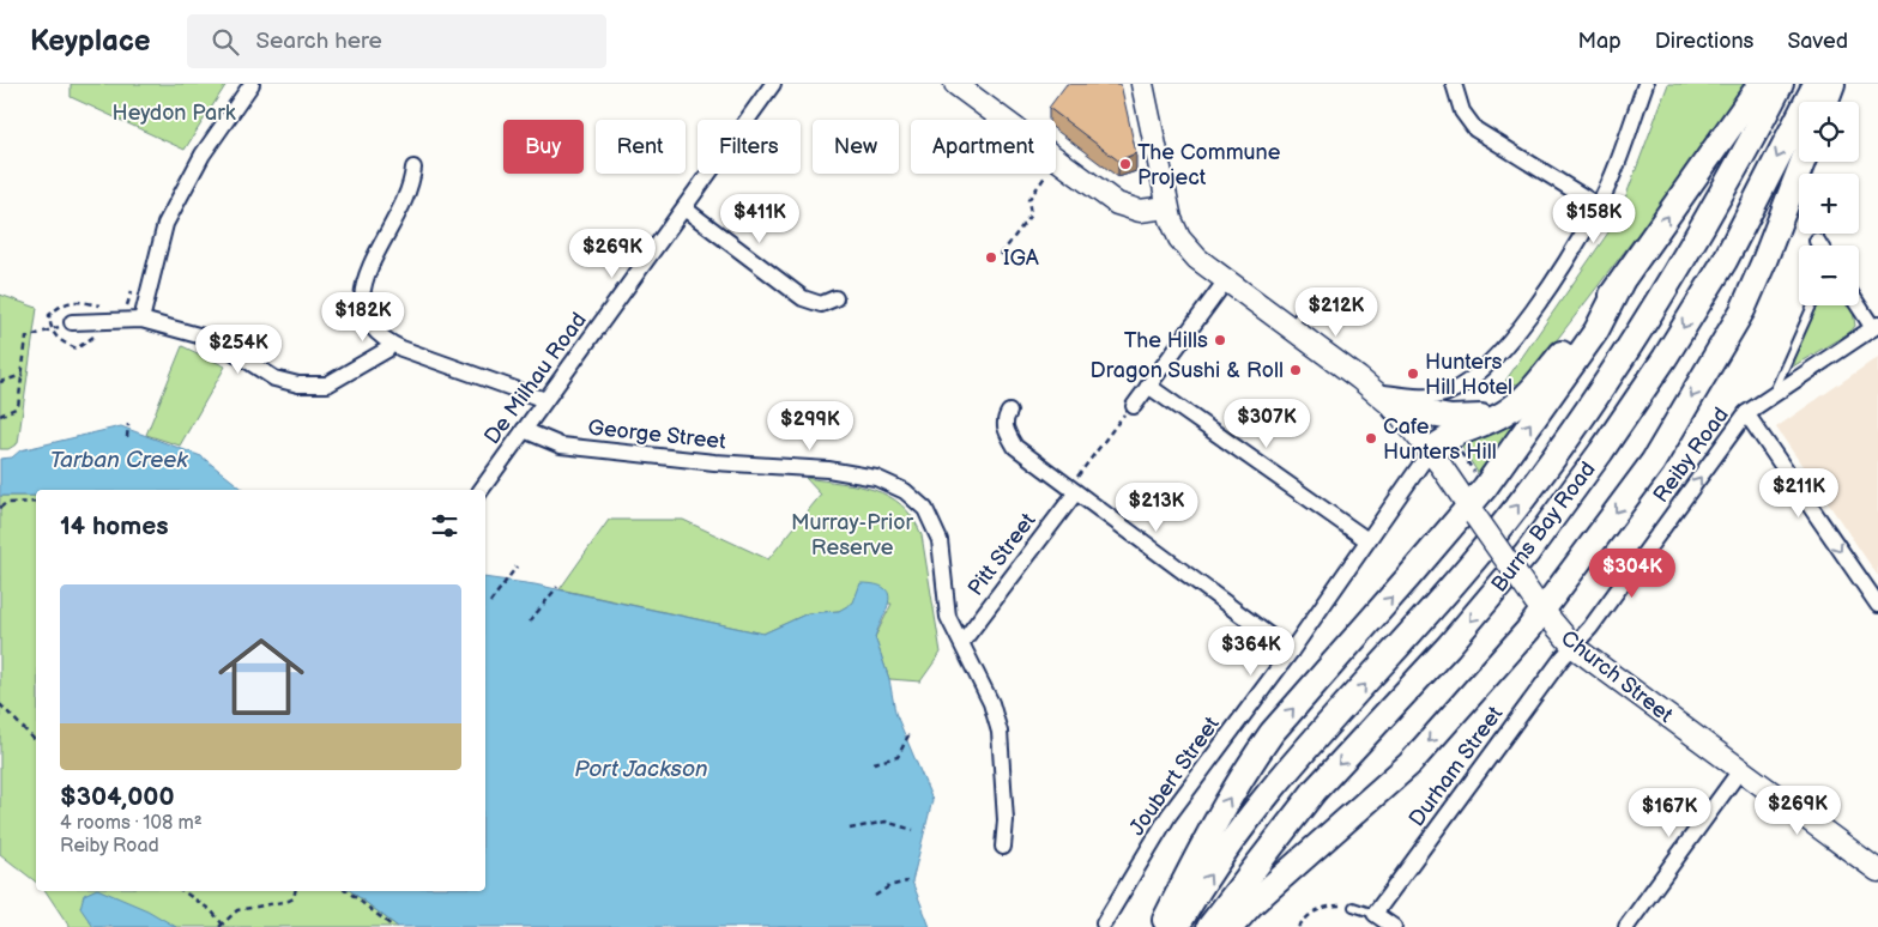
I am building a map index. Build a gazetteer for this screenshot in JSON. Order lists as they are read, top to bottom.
{
  "streets": {
    "main road": ["Burns Bay Road"],
    "street": [
      "De Milhau Road",
      "George Street",
      "Reiby Road",
      "Pitt Street",
      "Church Street",
      "Durham Street",
      "Joubert Street"
    ]
  },
  "crossings": [
    ["De Milhau Road", "George Street"],
    ["George Street", "Pitt Street"],
    ["Reiby Road", "Church Street"],
    ["Reiby Road", "Durham Street"],
    ["Church Street", "Durham Street"],
    ["Church Street", "Joubert Street"]
  ],
  "one_way": ["Reiby Road"],
  "water": ["Tarban Creek", "Port Jackson"],
  "parks": ["Heydon Park", "Murray-Prior Reserve"],
  "places": [
    "The Commune Project",
    "IGA",
    "The Hills",
    "Dragon Sushi & Roll",
    "Hunters Hill Hotel",
    "Cafe Hunters Hill"
  ],
  "page": {
    "header": "Keyplace",
    "search": "Search here",
    "nav": ["Map", "Directions", "Saved"],
    "map_buttons": ["+", "−"],
    "chip": [
      "Buy",
      "Rent",
      "Filters",
      "New",
      "Apartment"
    ],
    "price": [
      "$411K",
      "$158K",
      "$269K",
      "$212K",
      "$182K",
      "$254K",
      "$307K",
      "$299K",
      "$211K",
      "$213K",
      "$304K",
      "$364K",
      "$269K",
      "$167K"
    ],
    "heading": "14 homes",
    "list": [
      {
        "name": "$304,000",
        "note": "4 rooms · 108 m² · Reiby Road"
      }
    ]
  }
}
